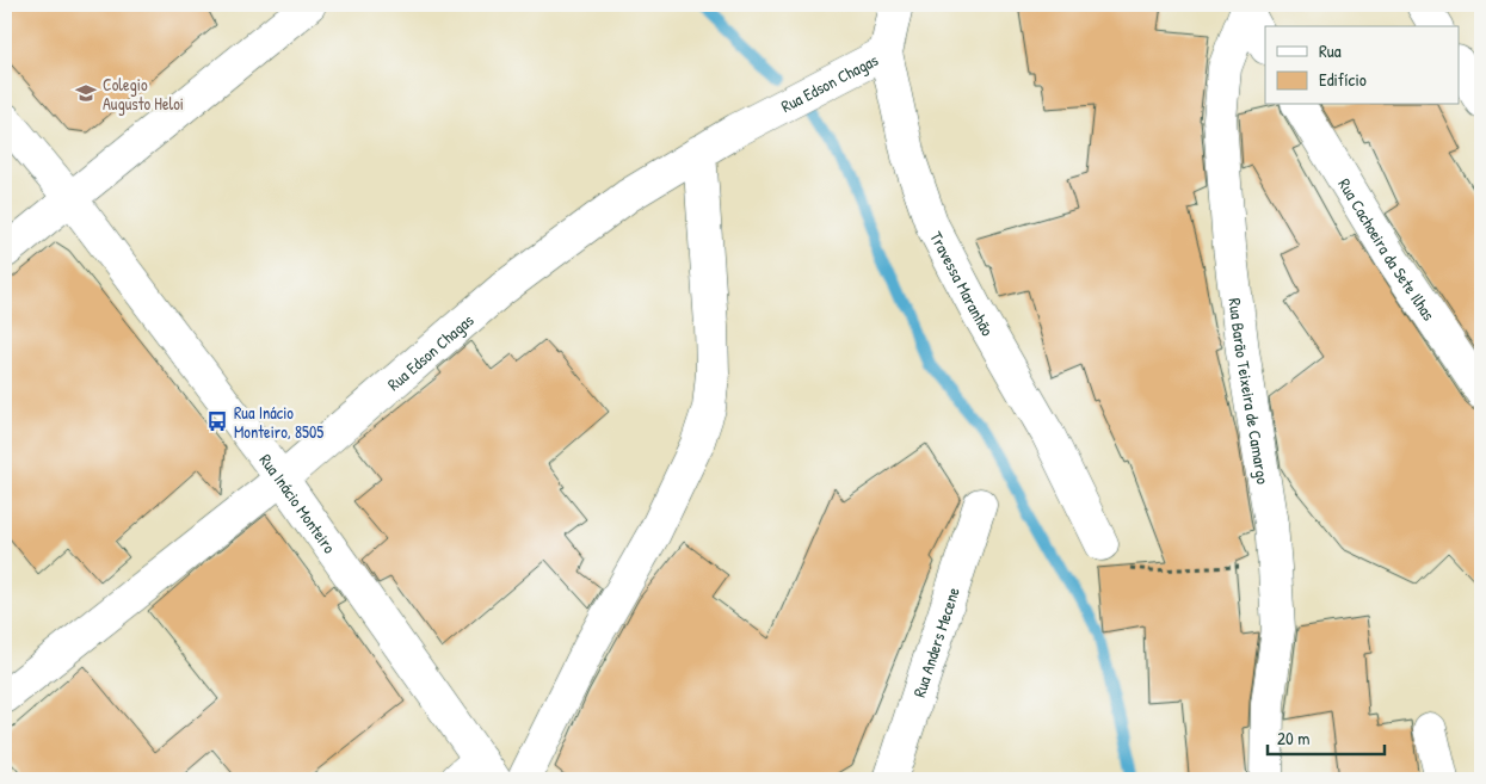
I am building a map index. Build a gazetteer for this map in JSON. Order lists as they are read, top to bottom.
{
  "streets": {
    "street": [
      "Rua Edson Chagas",
      "Rua Cachoeira da Sete Ilhas",
      "Travessa Maranhão",
      "Rua Barão Teixeira de Camargo",
      "Rua Inácio Monteiro",
      "Rua Anders Mecene"
    ]
  },
  "crossings": [
    ["Rua Edson Chagas", "Travessa Maranhão"],
    ["Rua Edson Chagas", "Rua Inácio Monteiro"]
  ],
  "places": {
    "school or university": ["Colegio Augusto Heloi"],
    "bus stop": ["Rua Inácio Monteiro, 8505"]
  },
  "legend": ["Rua", "Edifício"],
  "scale_bar": "20 m"
}
